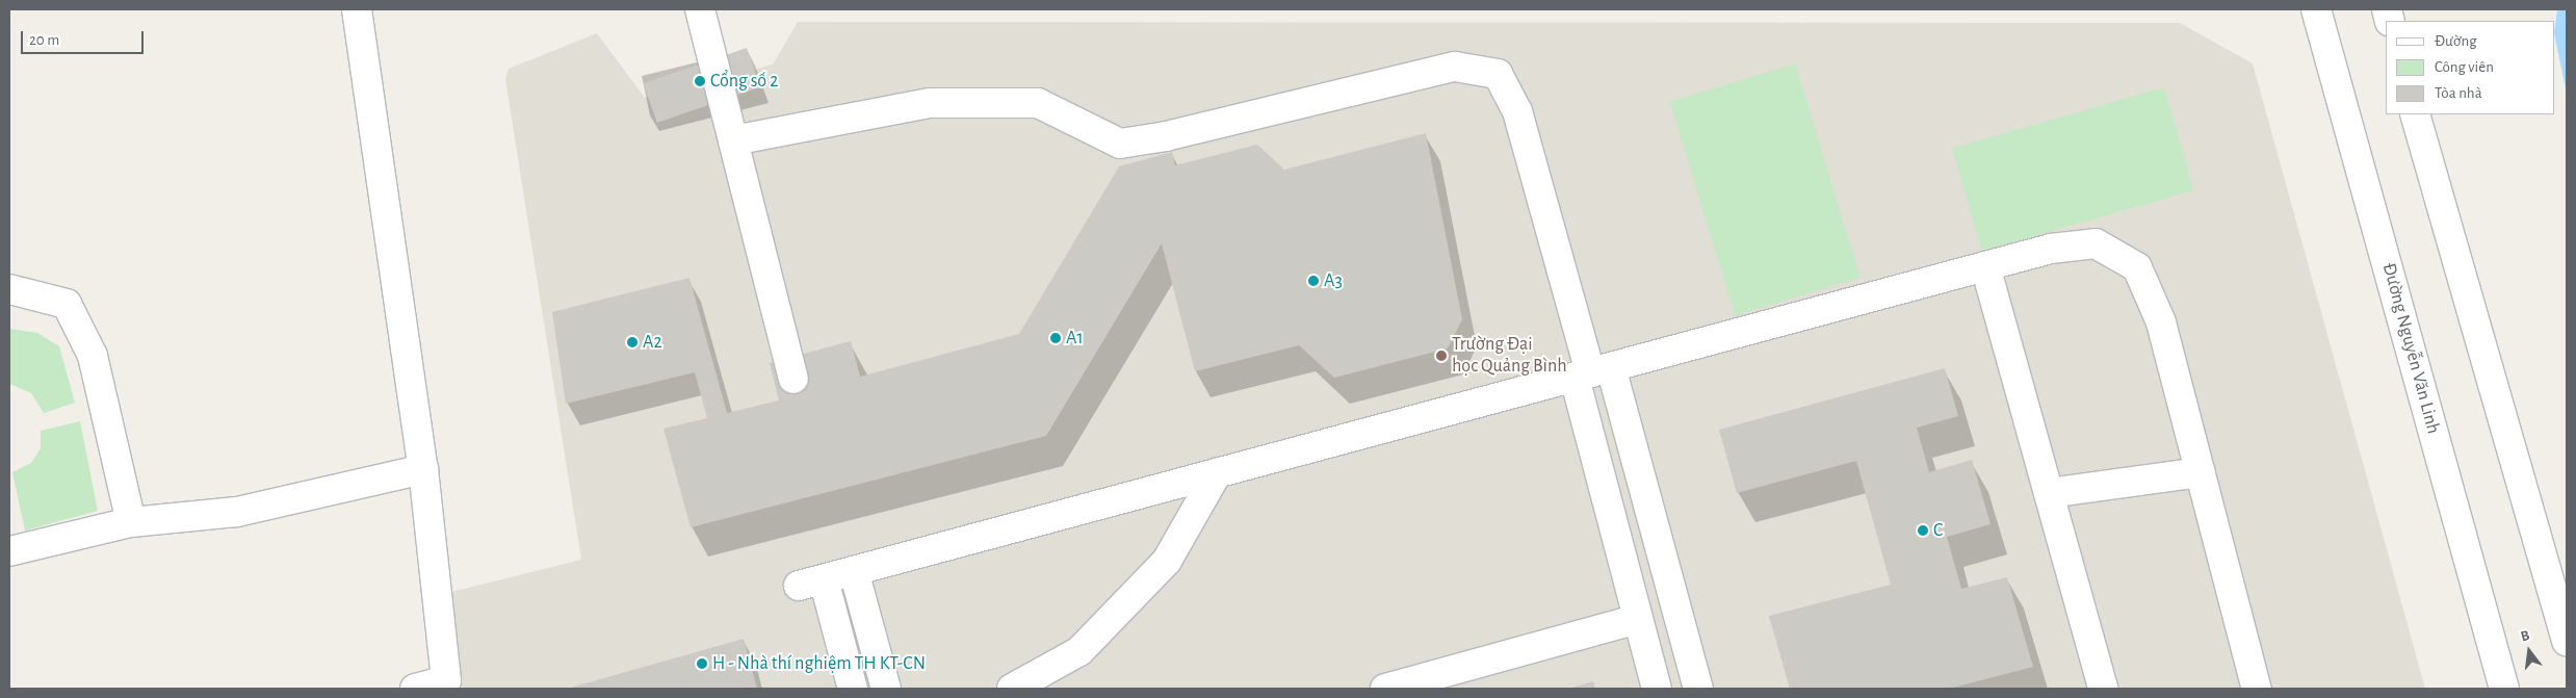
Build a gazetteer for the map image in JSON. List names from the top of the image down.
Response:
{
  "streets": {
    "street": ["Đường Nguyễn Văn Linh"]
  },
  "places": [
    "Cổng số 2",
    "A3",
    "A1",
    "A2",
    "Trường Đại học Quảng Bình",
    "C",
    "H - Nhà thí nghiệm TH KT-CN"
  ],
  "legend": ["Đường", "Công viên", "Tòa nhà"],
  "scale_bar": "20 m",
  "north": "top"
}
